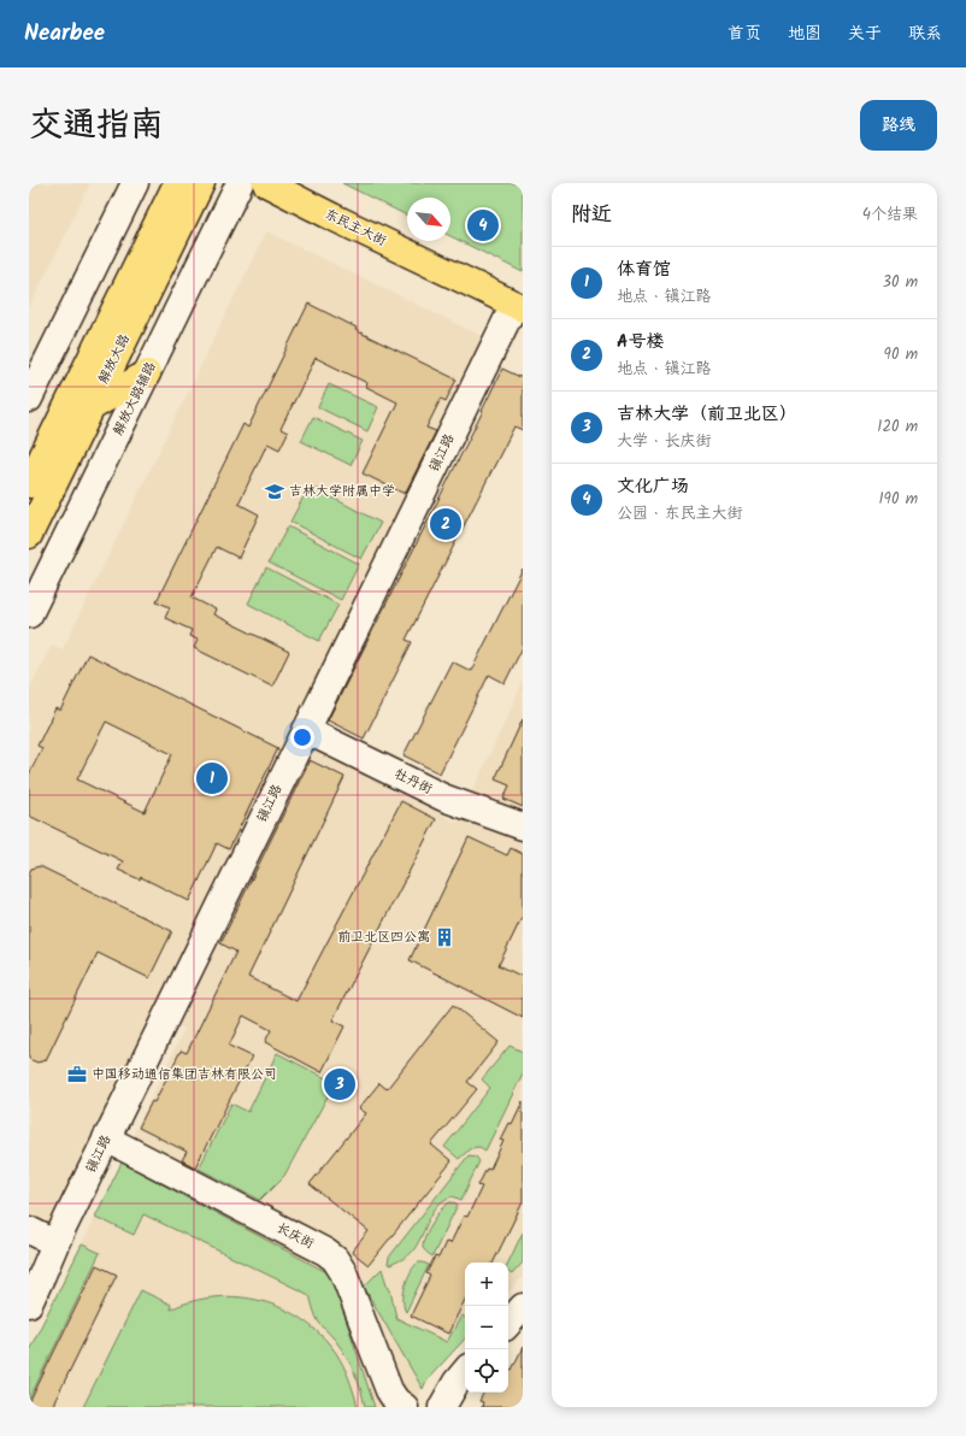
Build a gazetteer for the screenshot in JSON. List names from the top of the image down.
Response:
{
  "streets": {
    "main road": ["东民主大街", "解放大路"],
    "street": [
      "解放大路辅路",
      "镇江路",
      "牡丹街",
      "长庆街"
    ]
  },
  "crossings": [
    ["东民主大街", "镇江路"],
    ["镇江路", "牡丹街"],
    ["镇江路", "长庆街"]
  ],
  "places": {
    "school or university": ["吉林大学附属中学"],
    "building": ["前卫北区四公寓"],
    "office": ["中国移动通信集团吉林有限公司"]
  },
  "north": "bottom right",
  "page": {
    "header": "Nearbee",
    "nav": [
      "首页",
      "地图",
      "关于",
      "联系"
    ],
    "title": "交通指南",
    "buttons": "路线",
    "heading": ["附近", "4个结果"],
    "pins": [
      "4",
      "2",
      "1",
      "3"
    ],
    "list": [
      {
        "mark": "1",
        "name": "体育馆",
        "note": "地点 · 镇江路",
        "value": "30 m"
      },
      {
        "mark": "2",
        "name": "A号楼",
        "note": "地点 · 镇江路",
        "value": "90 m"
      },
      {
        "mark": "3",
        "name": "吉林大学（前卫北区）",
        "note": "大学 · 长庆街",
        "value": "120 m"
      },
      {
        "mark": "4",
        "name": "文化广场",
        "note": "公园 · 东民主大街",
        "value": "190 m"
      }
    ],
    "map_buttons": ["+", "−"]
  }
}
